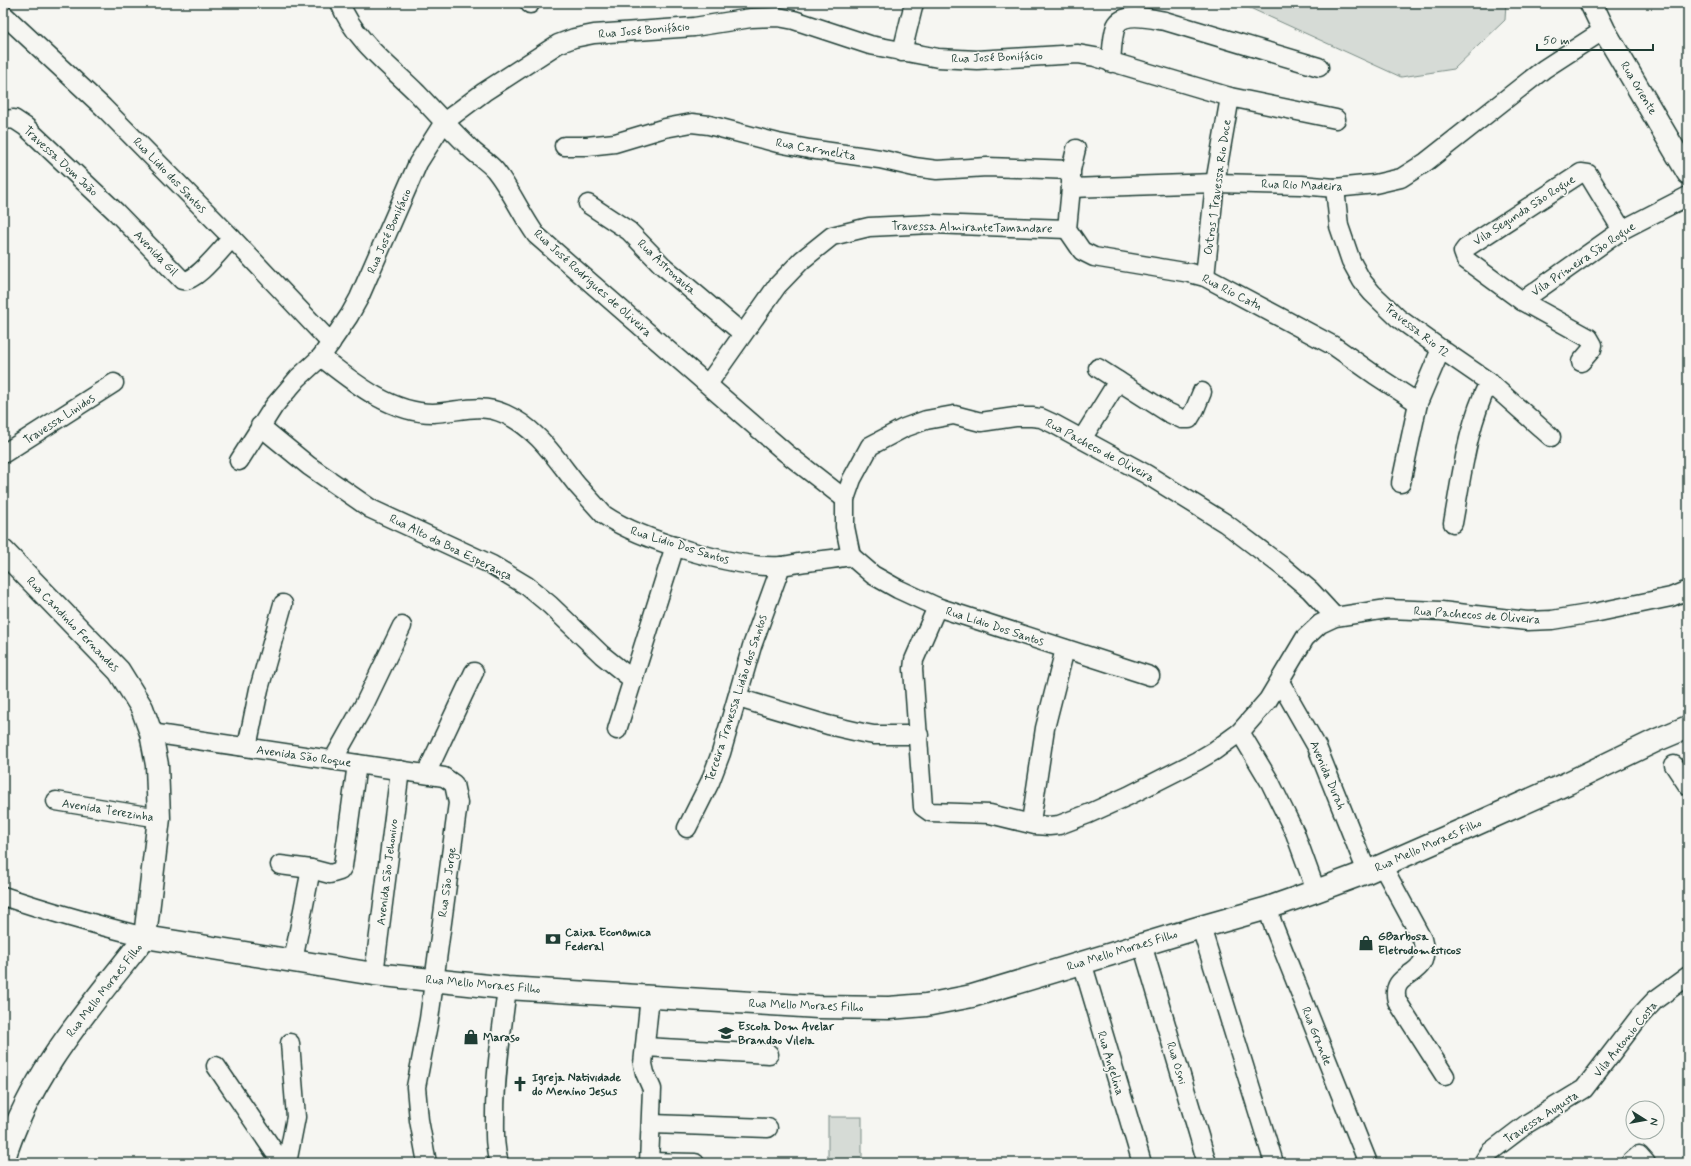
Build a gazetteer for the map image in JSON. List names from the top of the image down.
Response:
{
  "streets": {
    "main road": ["Rua Oriente", "Rua Candinho Fernandes", "Rua Mello Moraes Filho"],
    "street": [
      "Rua José Bonifácio",
      "Rua Carmelita",
      "Travessa Dom João",
      "Rua Lidio dos Santos",
      "Rua Rio Madeira",
      "Outros 1 Travessa Rio Doce",
      "Vila Segunda São Rogue",
      "Travessa AlmiranteTamandare",
      "Avenida Gil",
      "Vila Primeira São Rogue",
      "Rua Astronauta",
      "Rua José Rodrigues de Oliveira",
      "Rua Rio Catu",
      "Travessa Rio 12",
      "Travessa Linidos",
      "Rua Pacheco de Oliveira",
      "Rua Lidio Dos Santos",
      "Rua Alto da Boa Esperança",
      "Rua Pachecos de Oliveira",
      "Terceira Travessa Lidão dos Santos",
      "Avenida São Roque",
      "Avenida Durah",
      "Avenida Terezinha",
      "Avenida São Jehonivo",
      "Rua São Jorge",
      "Rua Grande",
      "Vila Antonio Costa",
      "Rua Angelina",
      "Rua Osni",
      "Travessa Augusta"
    ]
  },
  "crossings": [
    ["Rua José Bonifácio", "Rua Lidio dos Santos"],
    ["Rua José Bonifácio", "Outros 1 Travessa Rio Doce"],
    ["Rua José Bonifácio", "Rua José Rodrigues de Oliveira"],
    ["Rua José Bonifácio", "Rua Lidio Dos Santos"],
    ["Rua Oriente", "Rua Rio Madeira"],
    ["Travessa Dom João", "Avenida Gil"],
    ["Rua Lidio dos Santos", "Avenida Gil"],
    ["Rua Lidio dos Santos", "Rua Lidio Dos Santos"],
    ["Rua Rio Madeira", "Outros 1 Travessa Rio Doce"],
    ["Rua Rio Madeira", "Travessa Rio 12"],
    ["Outros 1 Travessa Rio Doce", "Rua Rio Catu"],
    ["Vila Segunda São Rogue", "Vila Primeira São Rogue"],
    ["Travessa AlmiranteTamandare", "Rua Astronauta"],
    ["Travessa AlmiranteTamandare", "Rua José Rodrigues de Oliveira"],
    ["Travessa AlmiranteTamandare", "Rua Rio Catu"],
    ["Rua José Rodrigues de Oliveira", "Rua Pacheco de Oliveira"],
    ["Rua Pacheco de Oliveira", "Rua Lidio Dos Santos"],
    ["Rua Pacheco de Oliveira", "Rua Pachecos de Oliveira"],
    ["Rua Lidio Dos Santos", "Terceira Travessa Lidão dos Santos"],
    ["Rua Pachecos de Oliveira", "Avenida Durah"],
    ["Rua Candinho Fernandes", "Avenida São Roque"],
    ["Rua Candinho Fernandes", "Avenida Terezinha"],
    ["Rua Candinho Fernandes", "Rua Mello Moraes Filho"],
    ["Avenida São Roque", "Avenida São Jehonivo"],
    ["Avenida São Roque", "Rua São Jorge"],
    ["Avenida Durah", "Rua Mello Moraes Filho"],
    ["Rua Mello Moraes Filho", "Avenida São Jehonivo"],
    ["Rua Mello Moraes Filho", "Rua São Jorge"],
    ["Rua Mello Moraes Filho", "Rua Grande"],
    ["Rua Mello Moraes Filho", "Rua Angelina"],
    ["Rua Mello Moraes Filho", "Rua Osni"],
    ["Vila Antonio Costa", "Travessa Augusta"]
  ],
  "places": {
    "bank": ["Caixa Econômica Federal"],
    "shop": ["GBarbosa Eletrodomésticos", "Maraso"],
    "school or university": ["Escola Dom Avelar Brandao Vilela"],
    "church": ["Igreja Natividade do Menino Jesus"]
  },
  "scale_bar": "50 m",
  "north": "right"
}
